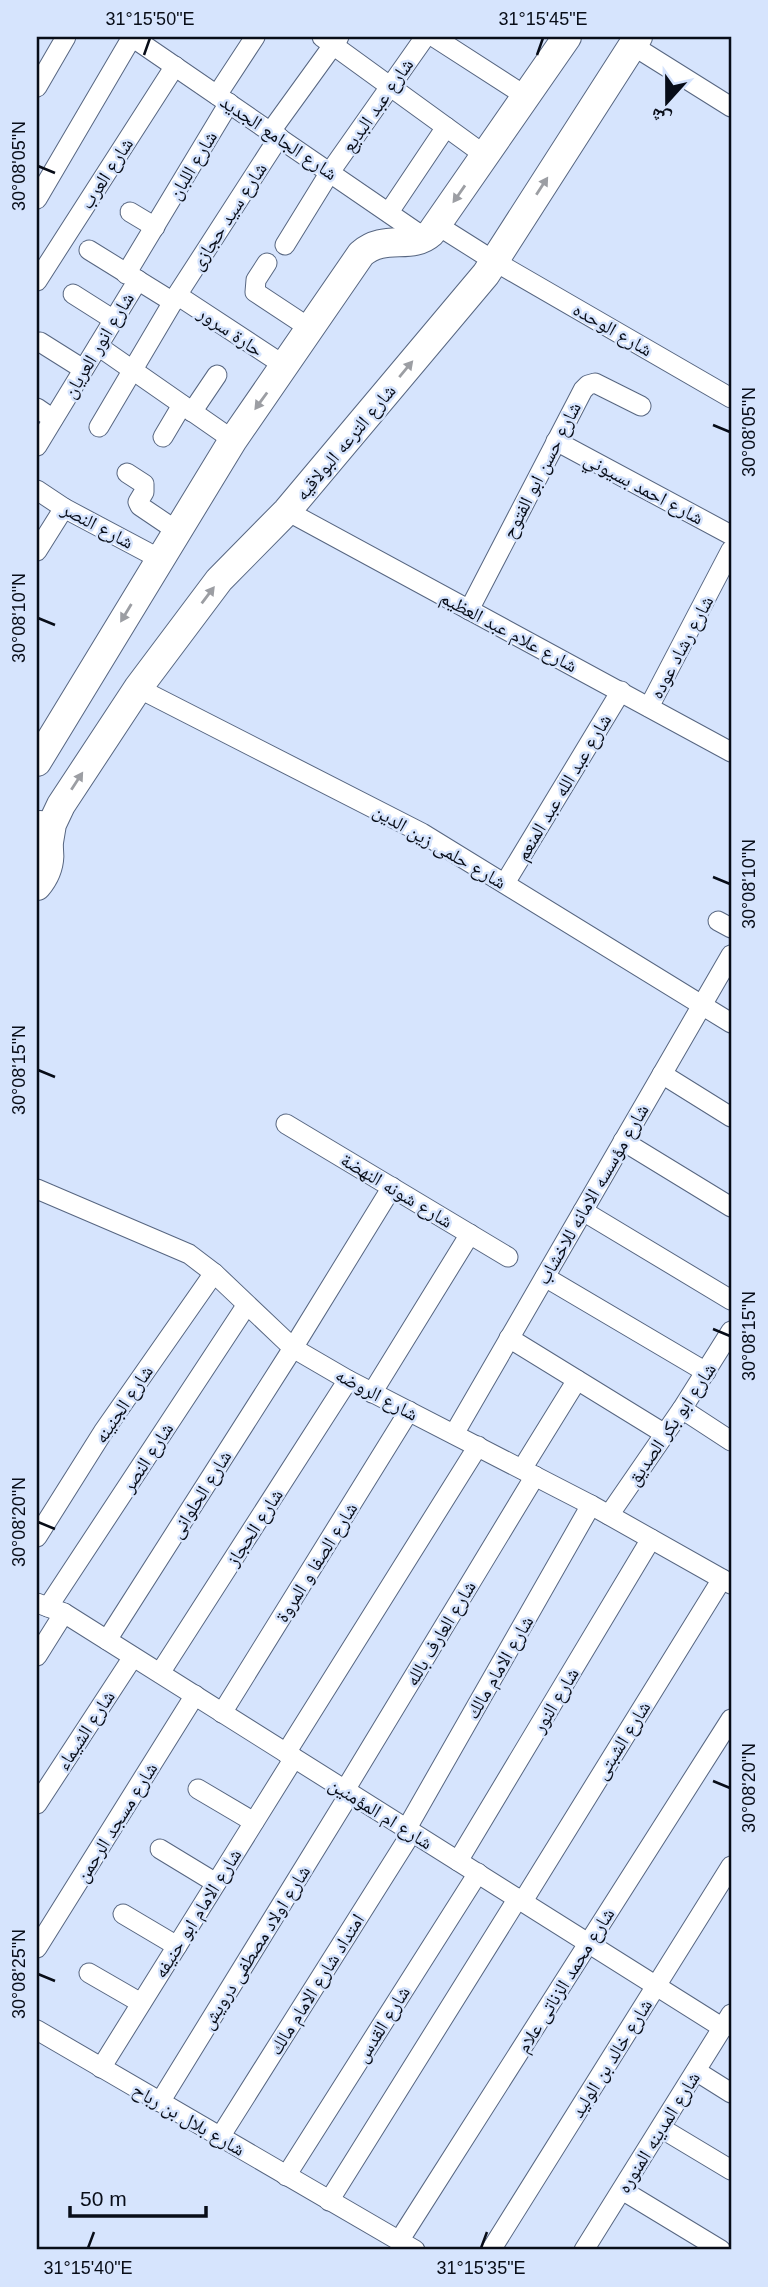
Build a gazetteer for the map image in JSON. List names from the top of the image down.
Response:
{
  "streets": {
    "street": [
      "شارع عبد البديع",
      "شارع الجامع الجديد",
      "شارع اللبان",
      "شارع العرب",
      "شارع سيد حجازى",
      "شارع الوحده",
      "حارة سرور",
      "شارع انور العريان",
      "شارع الترعه البولاقيه",
      "شارع حسن ابو الفتوح",
      "شارع احمد بسيوني",
      "شارع النصر",
      "شارع علام عبد العظيم",
      "شارع رشاد عوده",
      "شارع عبد الله عبد المنعم",
      "شارع حلمى زين الدين",
      "شارع شونه النهضة",
      "شارع مؤسسه الامانه للاخشاب",
      "شارع الروضه",
      "شارع الجنينه",
      "شارع ابو بكر الصديق",
      "شارع الحلوانى",
      "شارع الحجاز",
      "شارع الصفا و المروة",
      "شارع العارف بالله",
      "شارع الامام مالك",
      "شارع النور",
      "شارع الشيماء",
      "شارع الشبتى",
      "شارع ام المؤمنين",
      "شارع مسجد الرحمن",
      "شارع الامام ابو حنيفه",
      "شارع اولاد مصطفى درويش",
      "شارع محمد الزناتى علام",
      "امتداد شارع الامام مالك",
      "شارع القدس",
      "شارع خالد بن الوليد",
      "شارع بلال بن رباح",
      "شارع المدينه المنوره"
    ]
  },
  "crossings": [
    ["شارع عبد البديع", "شارع الجامع الجديد"],
    ["شارع الجامع الجديد", "شارع اللبان"],
    ["شارع الجامع الجديد", "شارع العرب"],
    ["شارع الجامع الجديد", "شارع سيد حجازى"],
    ["شارع الجامع الجديد", "شارع الوحده"],
    ["شارع اللبان", "حارة سرور"],
    ["شارع اللبان", "شارع انور العريان"],
    ["شارع سيد حجازى", "حارة سرور"],
    ["شارع الوحده", "شارع الترعه البولاقيه"],
    ["حارة سرور", "شارع انور العريان"],
    ["شارع الترعه البولاقيه", "شارع علام عبد العظيم"],
    ["شارع الترعه البولاقيه", "شارع حلمى زين الدين"],
    ["شارع حسن ابو الفتوح", "شارع احمد بسيوني"],
    ["شارع حسن ابو الفتوح", "شارع علام عبد العظيم"],
    ["شارع النصر", "شارع الروضه"],
    ["شارع النصر", "شارع ام المؤمنين"],
    ["شارع علام عبد العظيم", "شارع رشاد عوده"],
    ["شارع علام عبد العظيم", "شارع عبد الله عبد المنعم"],
    ["شارع عبد الله عبد المنعم", "شارع حلمى زين الدين"],
    ["شارع حلمى زين الدين", "شارع مؤسسه الامانه للاخشاب"],
    ["شارع شونه النهضة", "شارع الحلوانى"],
    ["شارع مؤسسه الامانه للاخشاب", "شارع الروضه"],
    ["شارع الروضه", "شارع الجنينه"],
    ["شارع الروضه", "شارع ابو بكر الصديق"],
    ["شارع الروضه", "شارع الحلوانى"],
    ["شارع الروضه", "شارع الحجاز"],
    ["شارع الروضه", "شارع الصفا و المروة"],
    ["شارع الروضه", "شارع العارف بالله"],
    ["شارع الروضه", "شارع الامام مالك"],
    ["شارع الروضه", "شارع النور"],
    ["شارع الروضه", "شارع الشبتى"],
    ["شارع الروضه", "شارع الامام ابو حنيفه"],
    ["شارع الحلوانى", "شارع ام المؤمنين"],
    ["شارع الحجاز", "شارع ام المؤمنين"],
    ["شارع الصفا و المروة", "شارع ام المؤمنين"],
    ["شارع العارف بالله", "شارع ام المؤمنين"],
    ["شارع العارف بالله", "شارع اولاد مصطفى درويش"],
    ["شارع الامام مالك", "شارع ام المؤمنين"],
    ["شارع الامام مالك", "امتداد شارع الامام مالك"],
    ["شارع النور", "شارع ام المؤمنين"],
    ["شارع الشيماء", "شارع ام المؤمنين"],
    ["شارع الشبتى", "شارع ام المؤمنين"],
    ["شارع الشبتى", "شارع بلال بن رباح"],
    ["شارع ام المؤمنين", "شارع مسجد الرحمن"],
    ["شارع ام المؤمنين", "شارع الامام ابو حنيفه"],
    ["شارع ام المؤمنين", "شارع اولاد مصطفى درويش"],
    ["شارع ام المؤمنين", "شارع محمد الزناتى علام"],
    ["شارع ام المؤمنين", "امتداد شارع الامام مالك"],
    ["شارع ام المؤمنين", "شارع القدس"],
    ["شارع ام المؤمنين", "شارع خالد بن الوليد"],
    ["شارع ام المؤمنين", "شارع المدينه المنوره"],
    ["شارع الامام ابو حنيفه", "شارع بلال بن رباح"],
    ["شارع اولاد مصطفى درويش", "شارع بلال بن رباح"],
    ["شارع محمد الزناتى علام", "شارع بلال بن رباح"],
    ["امتداد شارع الامام مالك", "شارع بلال بن رباح"],
    ["شارع القدس", "شارع بلال بن رباح"]
  ],
  "scale_bar": "50 m",
  "north": "bottom",
  "coordinates": [
    "31°15'50\"E",
    "31°15'45\"E",
    "30°08'05\"N",
    "30°08'10\"N",
    "30°08'15\"N",
    "30°08'20\"N",
    "30°08'25\"N",
    "31°15'40\"E",
    "31°15'35\"E"
  ]
}
